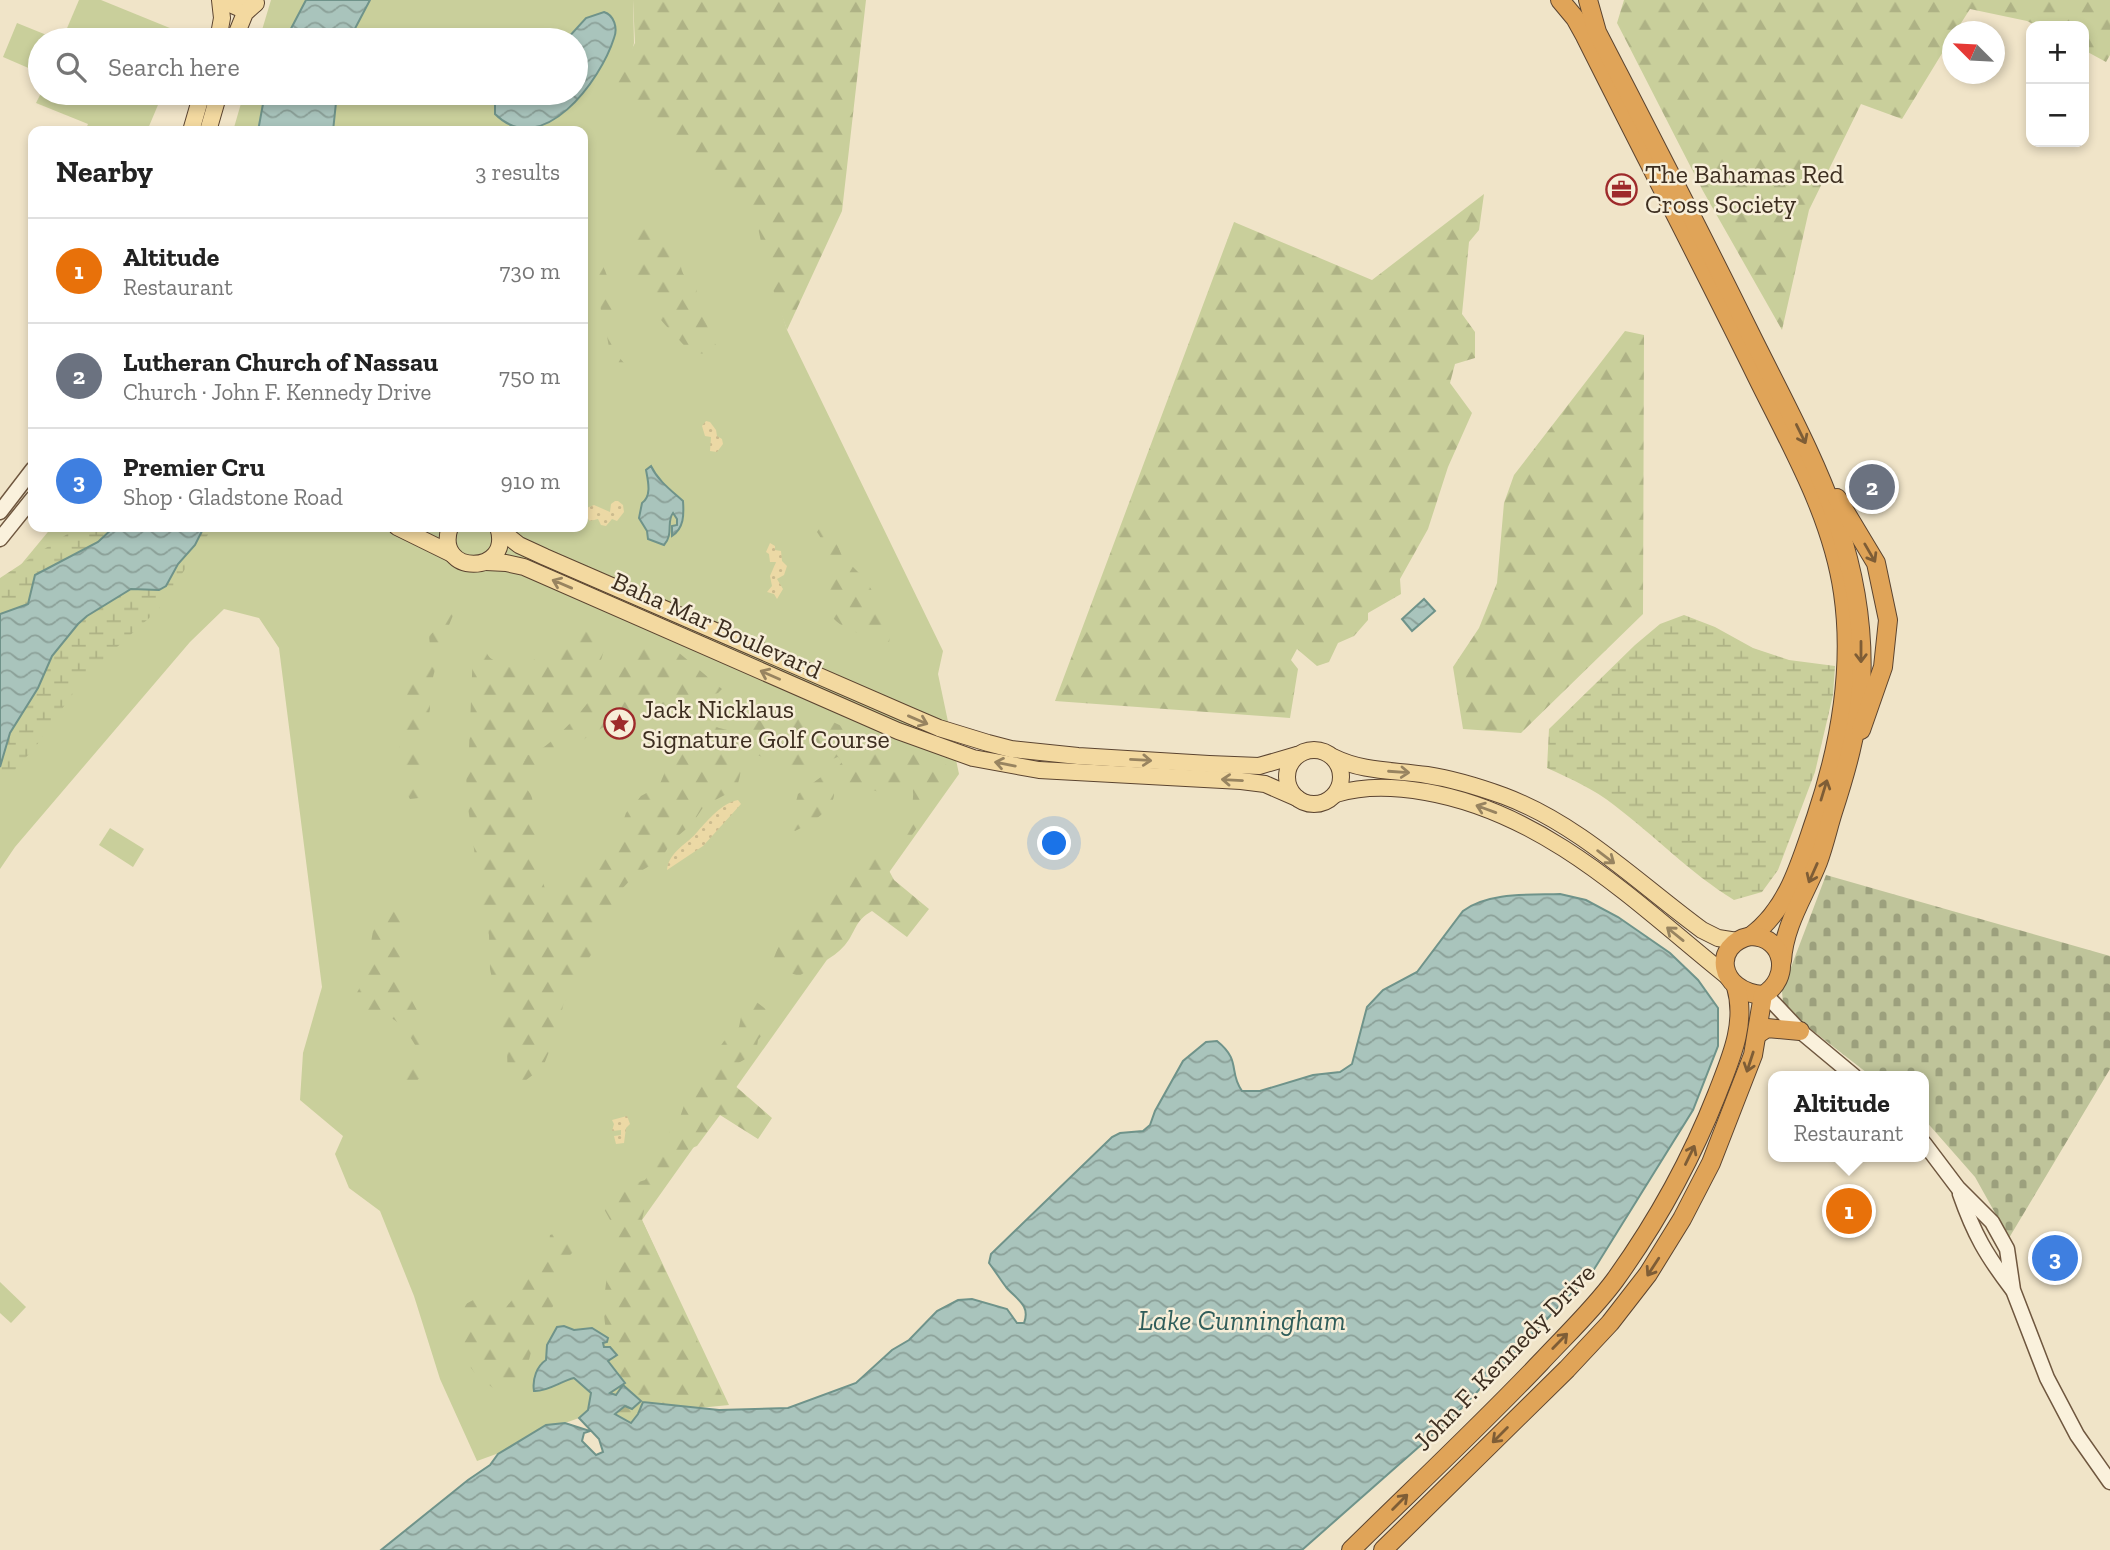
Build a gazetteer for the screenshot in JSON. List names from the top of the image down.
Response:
{
  "streets": {
    "highway": ["John F. Kennedy Drive"],
    "main road": ["Baha Mar Boulevard"]
  },
  "water": ["Lake Cunningham"],
  "places": {
    "office": ["The Bahamas Red Cross Society"],
    "place": ["Jack Nicklaus Signature Golf Course"]
  },
  "north": "top left",
  "page": {
    "map_buttons": ["+", "−"],
    "search": "Search here",
    "heading": ["Nearby", "3 results"],
    "list": [
      {
        "mark": "1",
        "name": "Altitude",
        "note": "Restaurant",
        "value": "730 m"
      },
      {
        "mark": "2",
        "name": "Lutheran Church of Nassau",
        "note": "Church · John F. Kennedy Drive",
        "value": "750 m"
      },
      {
        "mark": "3",
        "name": "Premier Cru",
        "note": "Shop · Gladstone Road",
        "value": "910 m"
      }
    ],
    "pins": ["2", "1", "3"],
    "popup": ["Altitude", "Restaurant"]
  }
}
